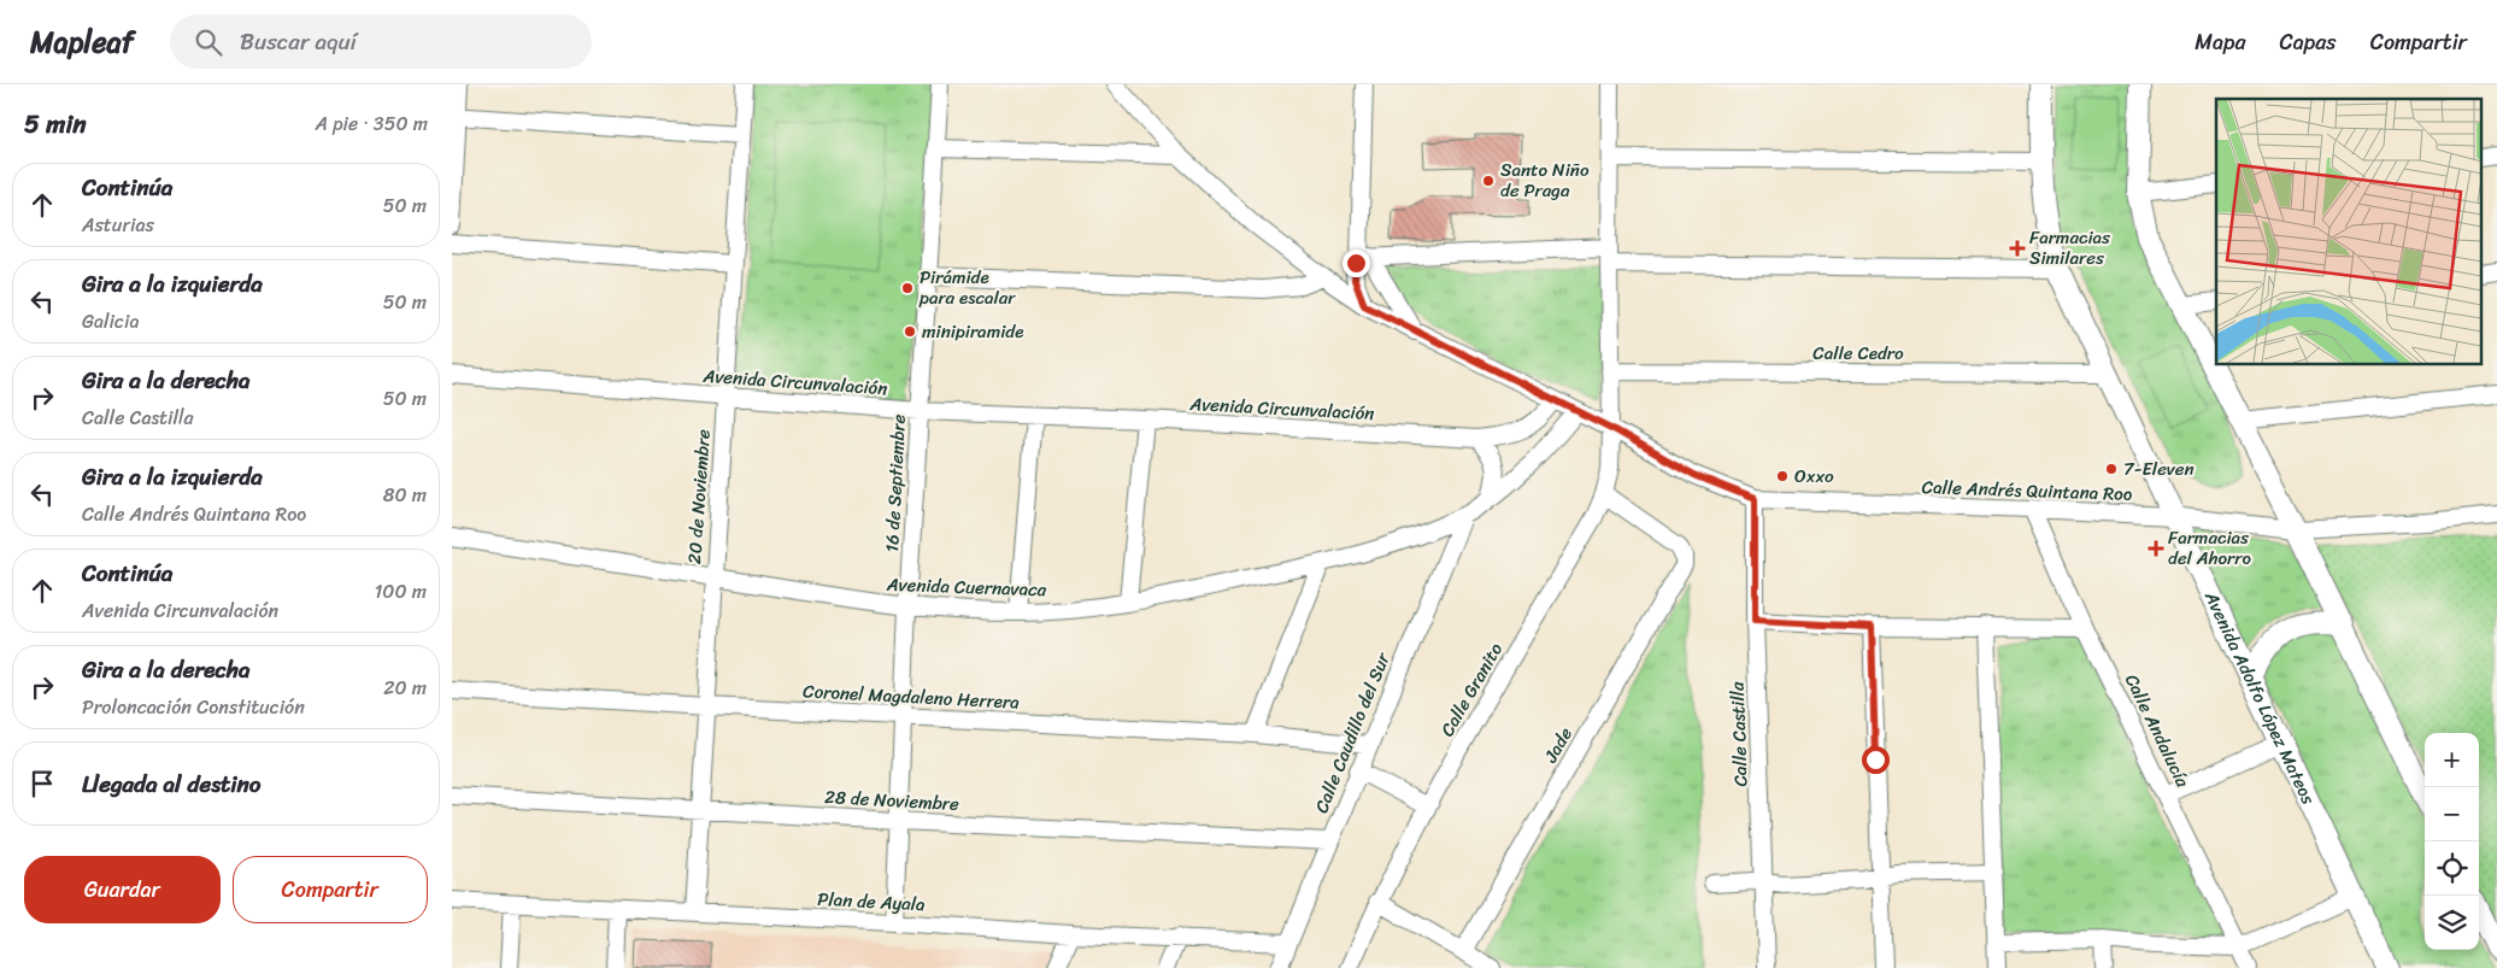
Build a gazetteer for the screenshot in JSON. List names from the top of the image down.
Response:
{
  "streets": {
    "main road": ["Avenida Adolfo López Mateos"],
    "street": [
      "Calle Cedro",
      "Avenida Circunvalación",
      "16 de Septiembre",
      "Calle Andrés Quintana Roo",
      "20 de Noviembre",
      "Avenida Cuernavaca",
      "Calle Granito",
      "Coronel Magdaleno Herrera",
      "Calle Andalucía",
      "Calle Caudillo del Sur",
      "Calle Castilla",
      "Jade",
      "28 de Noviembre",
      "Plan de Ayala"
    ]
  },
  "crossings": [
    ["Calle Cedro", "Calle Granito"],
    ["Calle Cedro", "Avenida Adolfo López Mateos"],
    ["Avenida Circunvalación", "16 de Septiembre"],
    ["Avenida Circunvalación", "Calle Andrés Quintana Roo"],
    ["Avenida Circunvalación", "20 de Noviembre"],
    ["16 de Septiembre", "Avenida Cuernavaca"],
    ["16 de Septiembre", "Coronel Magdaleno Herrera"],
    ["16 de Septiembre", "28 de Noviembre"],
    ["16 de Septiembre", "Plan de Ayala"],
    ["Calle Andrés Quintana Roo", "Avenida Cuernavaca"],
    ["Calle Andrés Quintana Roo", "Calle Granito"],
    ["Calle Andrés Quintana Roo", "Avenida Adolfo López Mateos"],
    ["Calle Andrés Quintana Roo", "Calle Andalucía"],
    ["Calle Andrés Quintana Roo", "Calle Castilla"],
    ["20 de Noviembre", "Avenida Cuernavaca"],
    ["20 de Noviembre", "Coronel Magdaleno Herrera"],
    ["20 de Noviembre", "28 de Noviembre"],
    ["20 de Noviembre", "Plan de Ayala"],
    ["Avenida Cuernavaca", "Calle Caudillo del Sur"],
    ["Calle Granito", "Jade"],
    ["Coronel Magdaleno Herrera", "Calle Caudillo del Sur"],
    ["Calle Caudillo del Sur", "28 de Noviembre"],
    ["Calle Caudillo del Sur", "Plan de Ayala"]
  ],
  "places": {
    "other": [
      "Santo Niño de Praga",
      "Pirámide para escalar",
      "minipiramide",
      "7-Eleven",
      "Oxxo"
    ],
    "health": ["Farmacias Similares", "Farmacias del Ahorro"]
  },
  "page": {
    "header": "Mapleaf",
    "search": "Buscar aquí",
    "nav": ["Mapa", "Capas", "Compartir"],
    "heading": ["5 min", "A pie · 350 m"],
    "list": [
      ["Continúa", "Asturias", "50 m"],
      ["Gira a la izquierda", "Galicia", "50 m"],
      ["Gira a la derecha", "Calle Castilla", "50 m"],
      ["Gira a la izquierda", "Calle Andrés Quintana Roo", "80 m"],
      ["Continúa", "Avenida Circunvalación", "100 m"],
      ["Gira a la derecha", "Proloncación Constitución", "20 m"],
      "Llegada al destino"
    ],
    "map_buttons": ["+", "−"],
    "buttons": ["Guardar", "Compartir"]
  }
}
